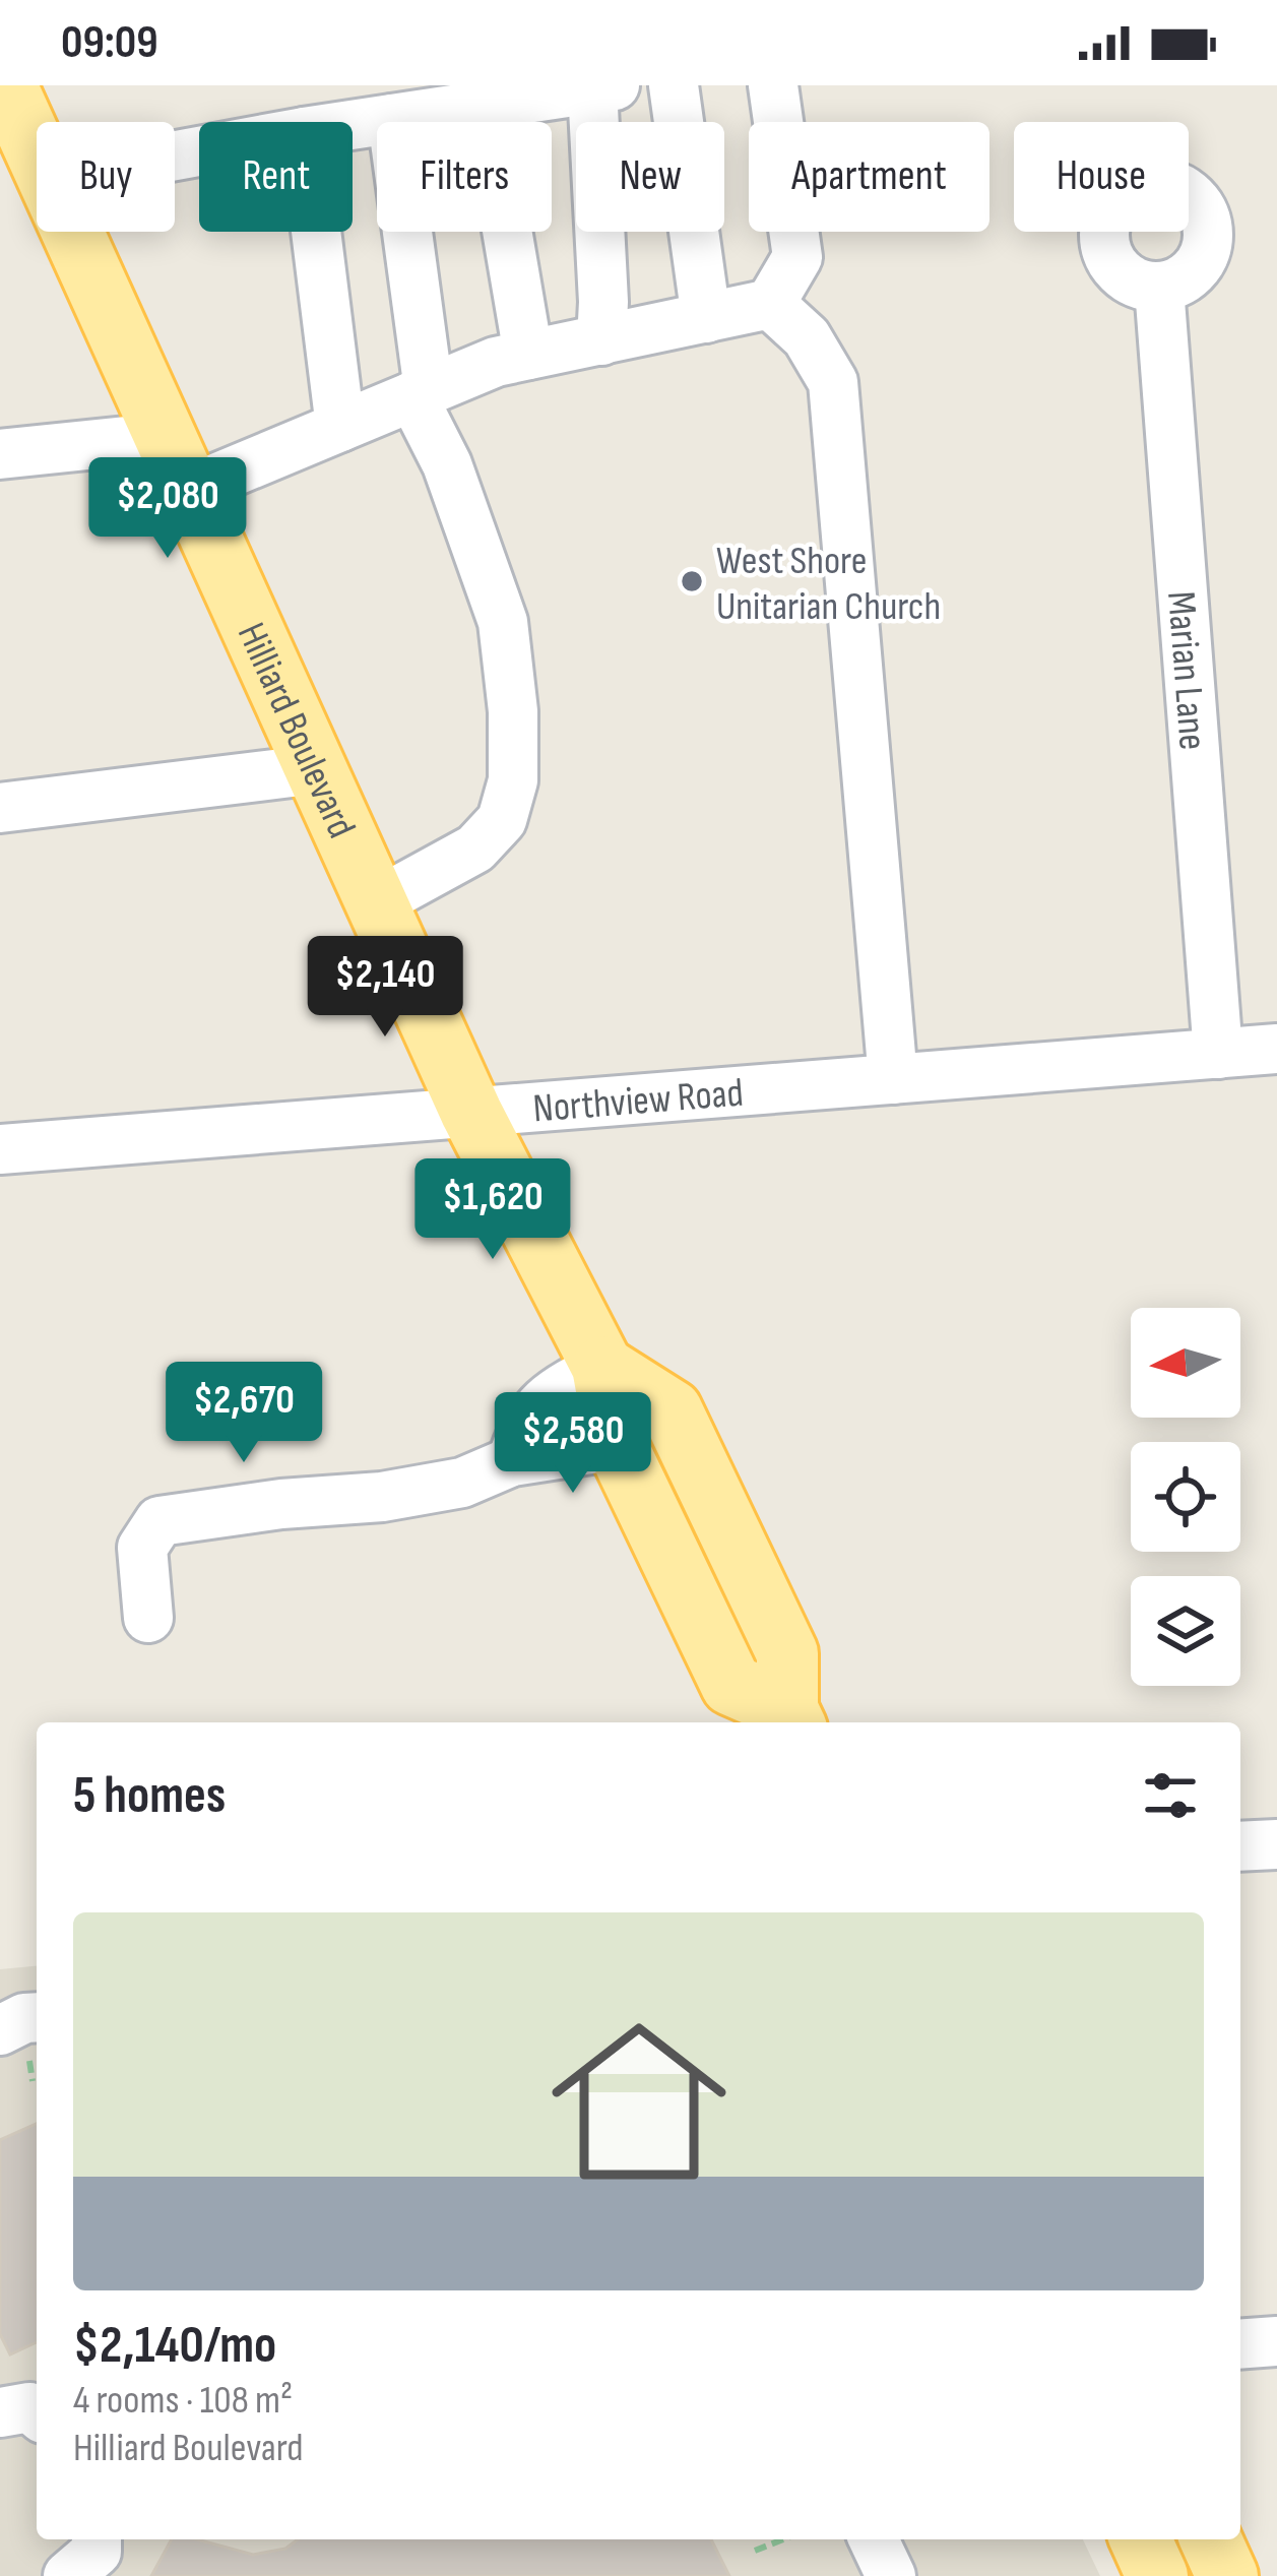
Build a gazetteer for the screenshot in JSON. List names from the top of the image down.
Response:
{
  "streets": {
    "main road": ["Hilliard Boulevard"],
    "street": ["Marian Lane", "Northview Road"]
  },
  "crossings": [
    ["Marian Lane", "Northview Road"],
    ["Hilliard Boulevard", "Northview Road"]
  ],
  "places": ["West Shore Unitarian Church"],
  "north": "left",
  "page": {
    "status": "09:09",
    "chip": [
      "Buy",
      "Rent",
      "Filters",
      "New",
      "Apartment",
      "House"
    ],
    "price": [
      "$2,080",
      "$2,140",
      "$1,620",
      "$2,670",
      "$2,580"
    ],
    "heading": "5 homes",
    "list": [
      {
        "name": "$2,140/mo",
        "note": "4 rooms · 108 m² · Hilliard Boulevard"
      }
    ]
  }
}
